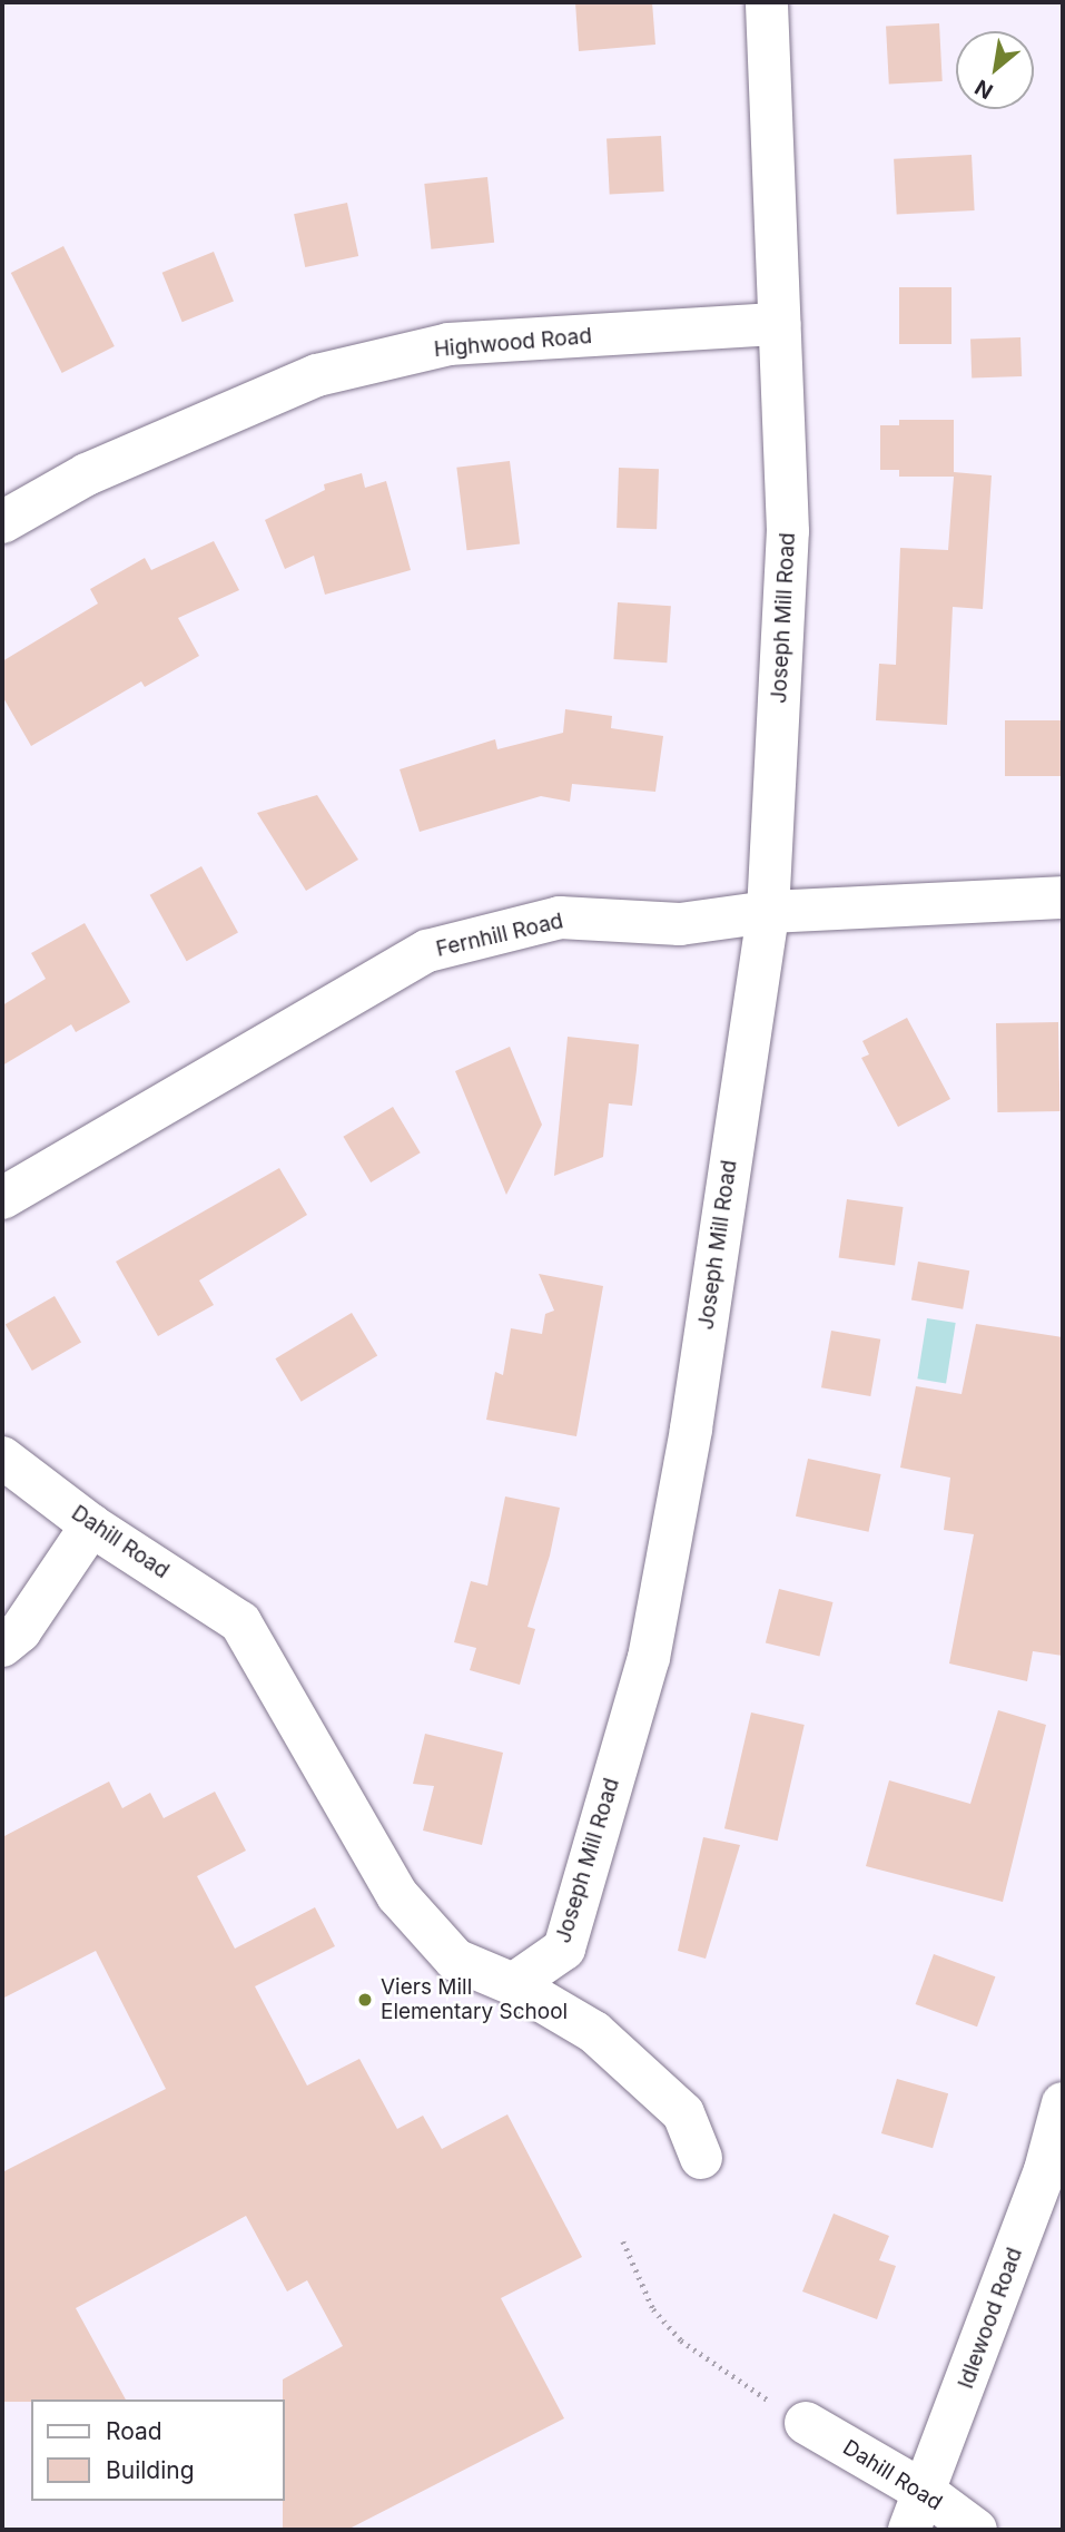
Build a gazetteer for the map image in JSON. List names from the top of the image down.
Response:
{
  "streets": {
    "street": [
      "Highwood Road",
      "Joseph Mill Road",
      "Fernhill Road",
      "Dahill Road",
      "Idlewood Road"
    ]
  },
  "crossings": [
    ["Highwood Road", "Joseph Mill Road"],
    ["Joseph Mill Road", "Fernhill Road"],
    ["Joseph Mill Road", "Dahill Road"],
    ["Dahill Road", "Idlewood Road"]
  ],
  "places": ["Viers Mill Elementary School"],
  "legend": ["Road", "Building"],
  "north": "bottom left"
}
